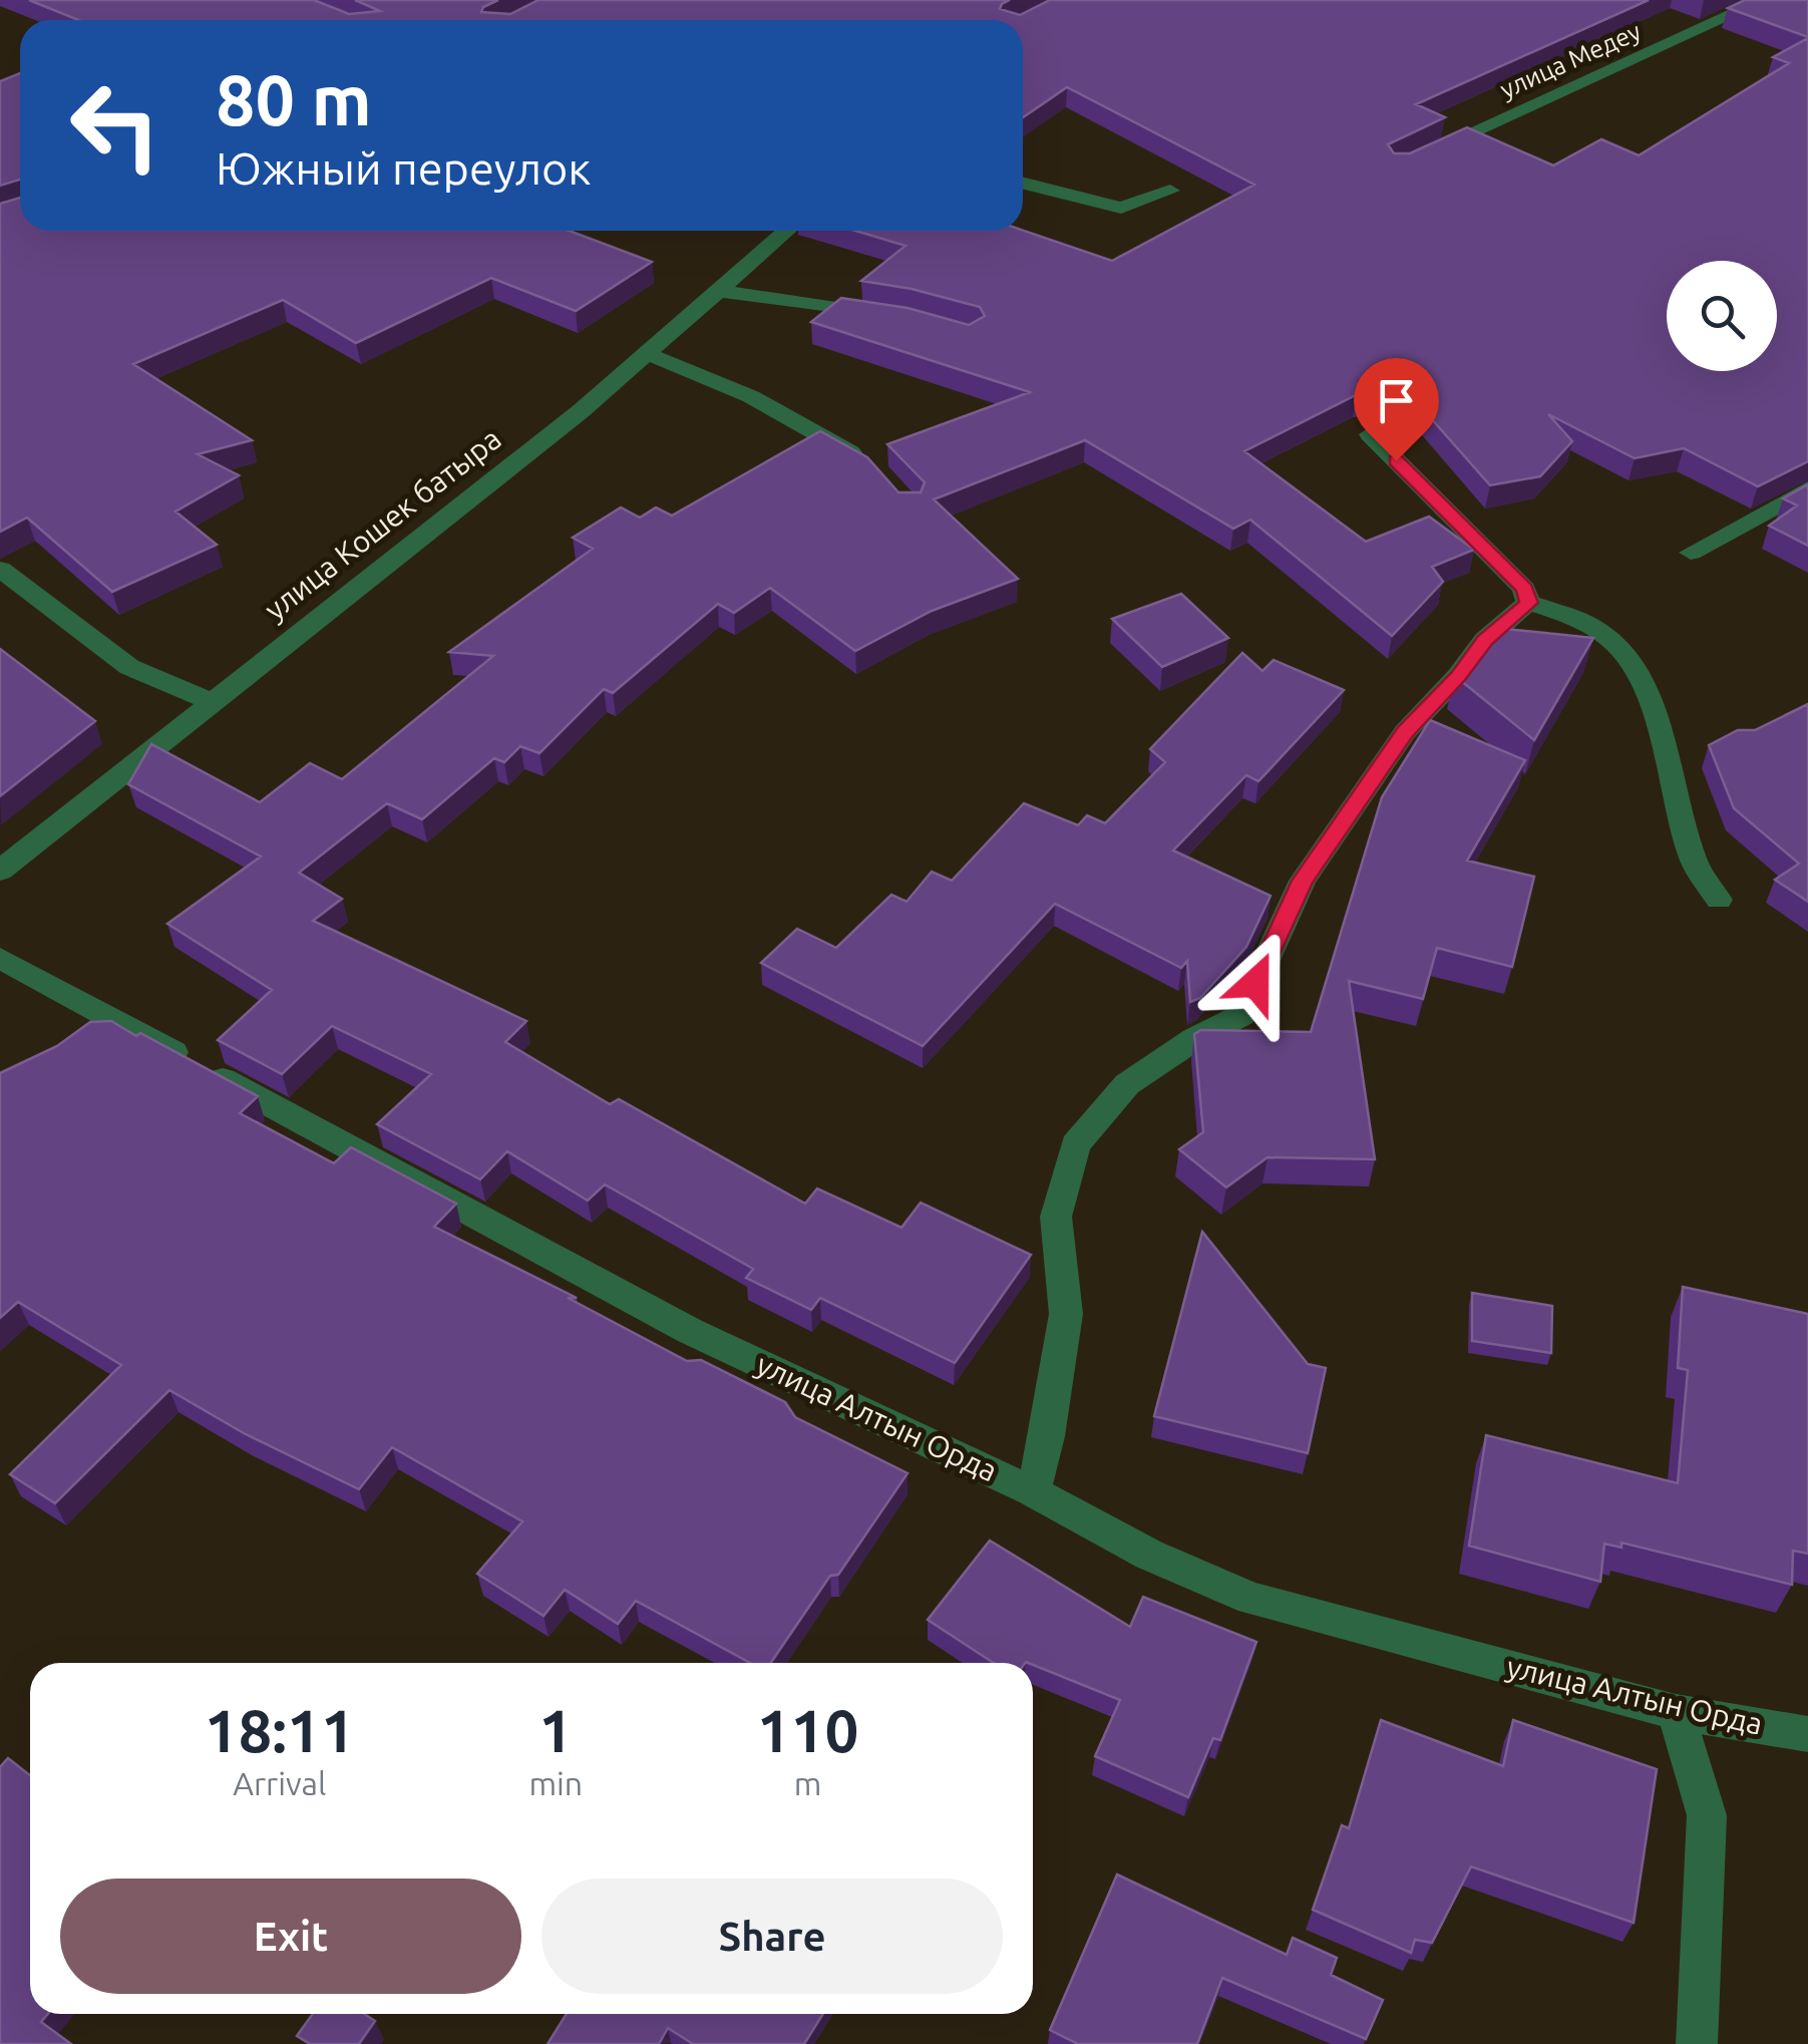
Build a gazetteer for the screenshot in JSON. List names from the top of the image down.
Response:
{
  "streets": {
    "street": ["улица Медеу", "улица Кошек батыра", "улица Алтын Орда"]
  },
  "page": {
    "turn": ["80 m", "Южный переулок"],
    "eta": [
      "18:11",
      "Arrival",
      "1",
      "min",
      "110",
      "m"
    ],
    "buttons": ["Exit", "Share"]
  }
}
